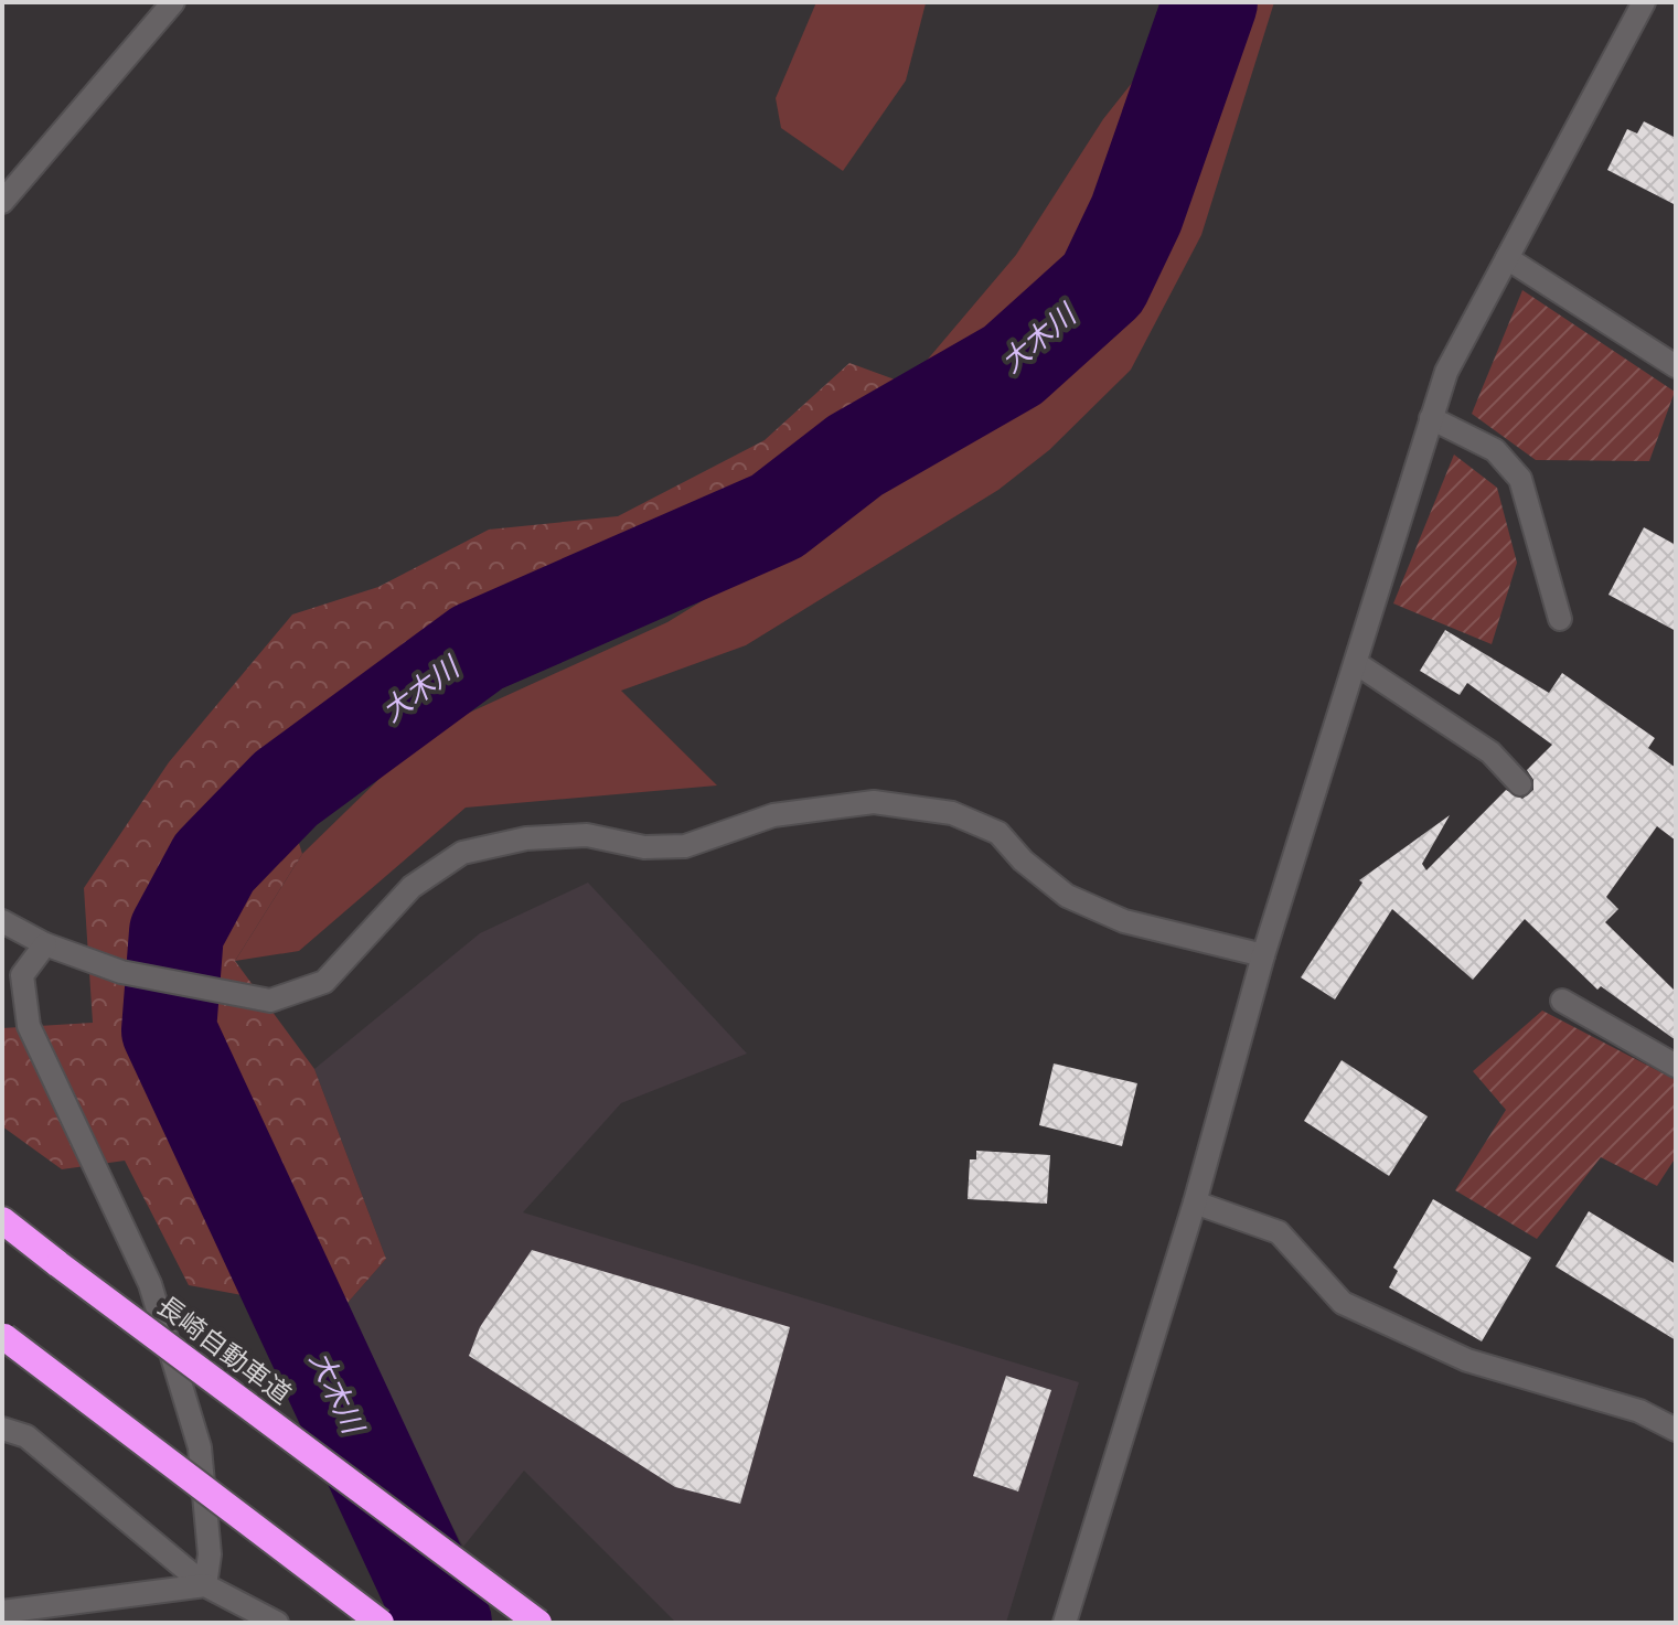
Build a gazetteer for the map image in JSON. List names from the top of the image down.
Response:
{
  "streets": {
    "highway": ["長崎自動車道"]
  },
  "water": ["大木川"]
}
